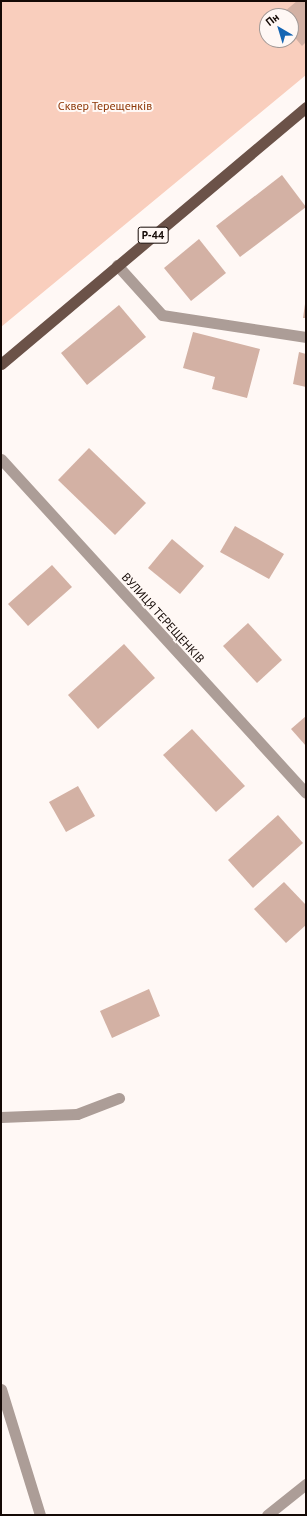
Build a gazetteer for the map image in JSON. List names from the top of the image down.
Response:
{
  "streets": {
    "main road": ["Р-44"],
    "street": ["ВУЛИЦЯ ТЕРЕЩЕНКІВ"]
  },
  "parks": ["Сквер Терещенків"],
  "north": "top left"
}
